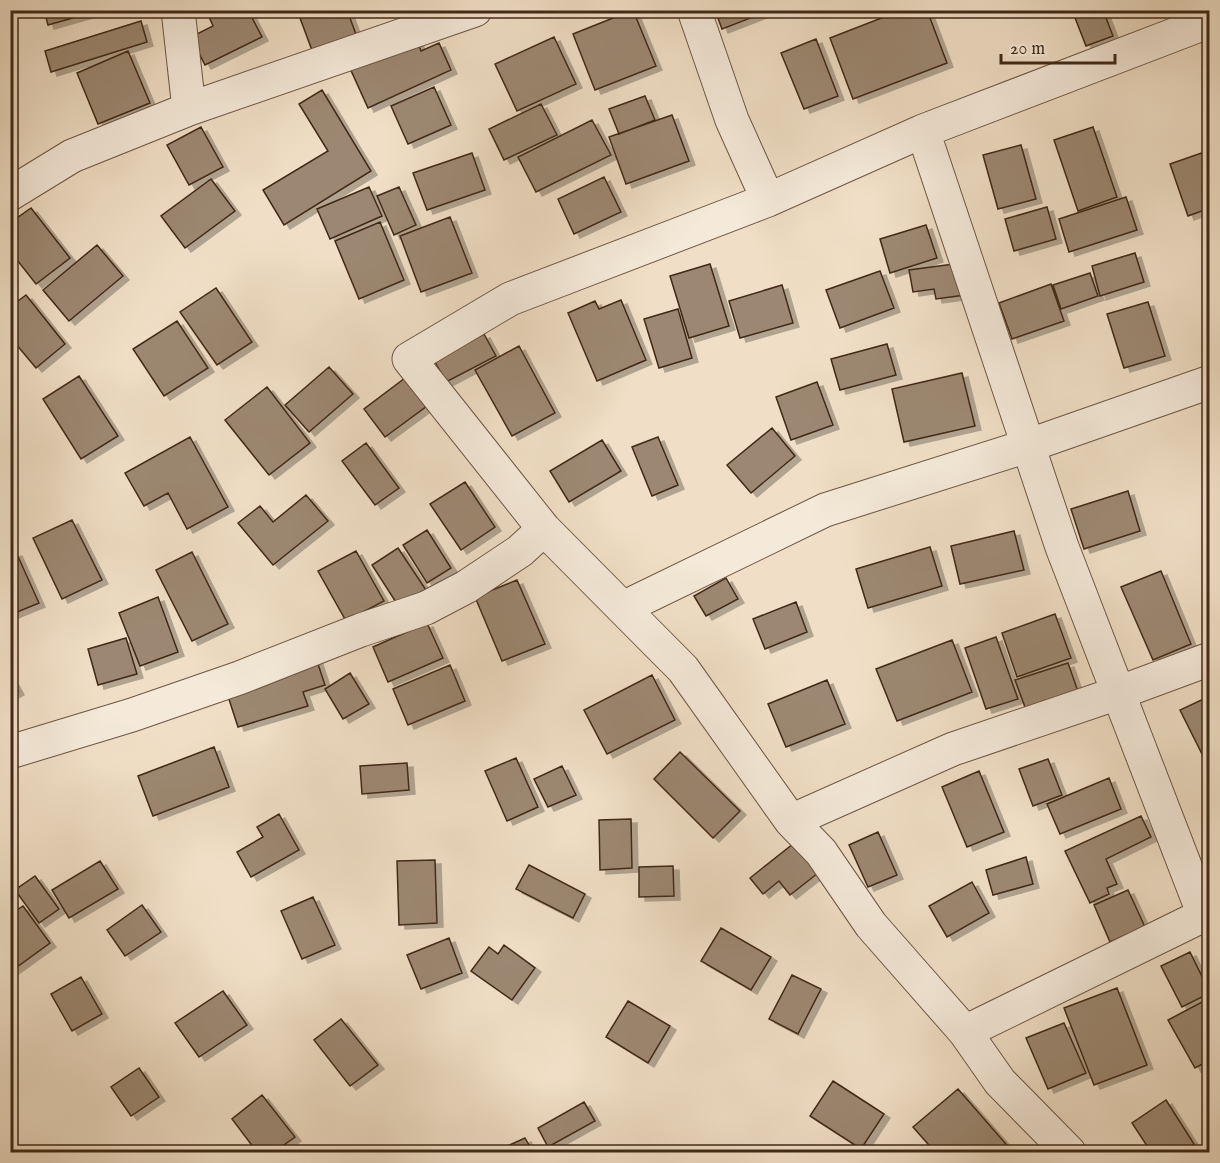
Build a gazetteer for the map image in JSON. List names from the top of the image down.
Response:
{
  "scale_bar": "20 m"
}
